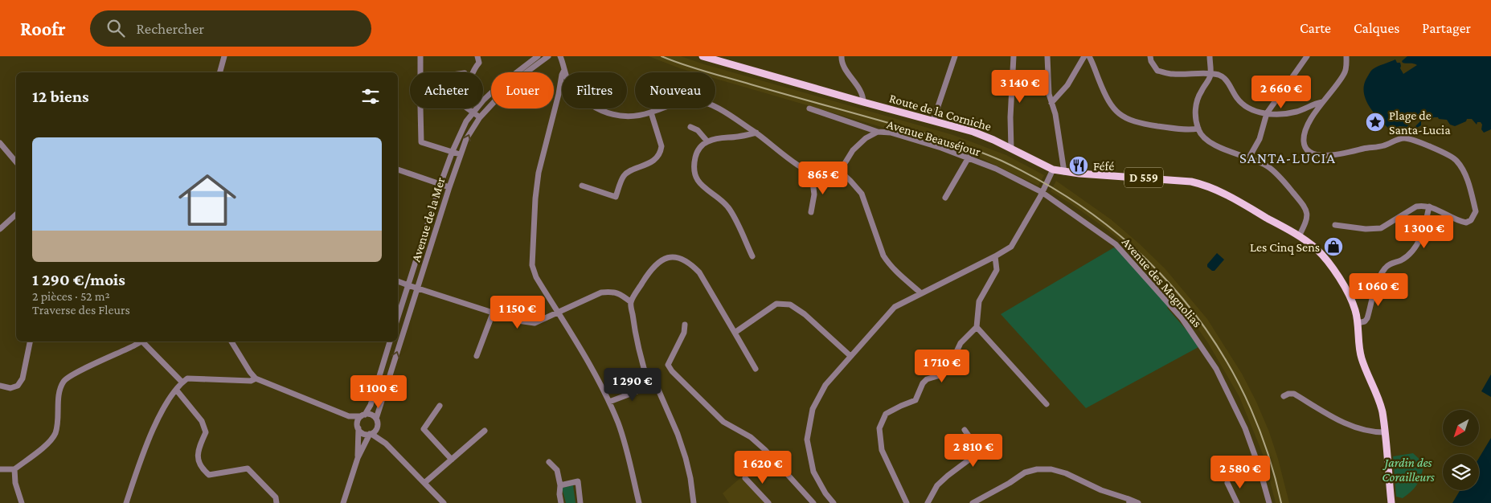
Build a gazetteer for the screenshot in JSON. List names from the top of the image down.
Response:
{
  "streets": {
    "main road": ["Route de la Corniche", "D 559"],
    "street": ["Avenue Beauséjour", "Avenue de la Mer", "Avenue des Magnolias"]
  },
  "crossings": [
    ["Avenue Beauséjour", "Avenue des Magnolias"]
  ],
  "districts": ["SANTA-LUCIA"],
  "parks": ["Jardin des Corailleurs"],
  "places": {
    "place": ["Plage de Santa-Lucia"],
    "restaurant": ["Féfé"],
    "shop": ["Les Cinq Sens"]
  },
  "north": "bottom left",
  "page": {
    "header": "Roofr",
    "search": "Rechercher",
    "nav": ["Carte", "Calques", "Partager"],
    "price": [
      "3 140 €",
      "2 660 €",
      "865 €",
      "1 300 €",
      "1 060 €",
      "1 150 €",
      "1 710 €",
      "1 290 €",
      "1 100 €",
      "2 810 €",
      "1 620 €",
      "2 580 €"
    ],
    "chip": [
      "Acheter",
      "Louer",
      "Filtres",
      "Nouveau"
    ],
    "heading": "12 biens",
    "list": [
      {
        "name": "1 290 €/mois",
        "note": "2 pièces · 52 m² · Traverse des Fleurs"
      }
    ]
  }
}
